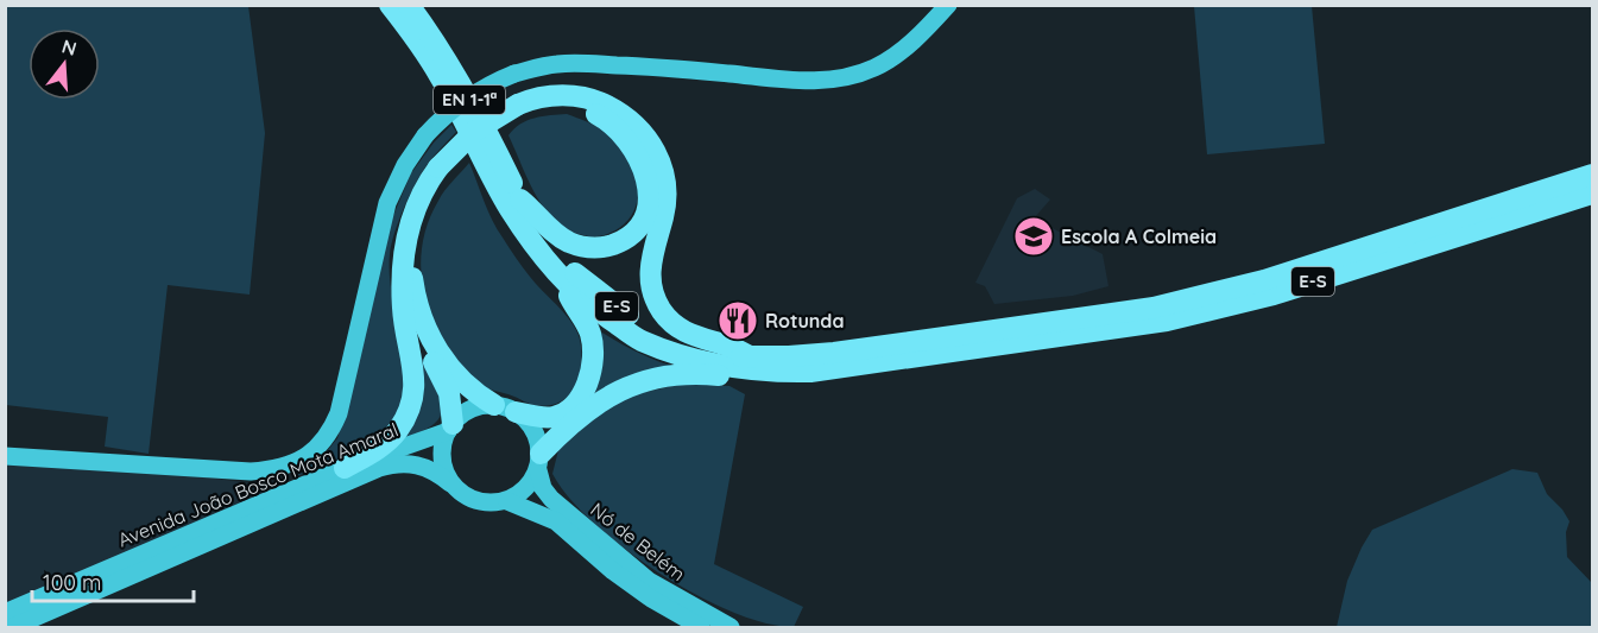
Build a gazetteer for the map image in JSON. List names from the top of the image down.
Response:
{
  "streets": {
    "highway": ["EN 1-1ª", "E-S"],
    "main road": ["Avenida João Bosco Mota Amaral", "Nó de Belém"]
  },
  "crossings": [
    ["EN 1-1ª", "E-S"],
    ["Avenida João Bosco Mota Amaral", "Nó de Belém"]
  ],
  "places": {
    "school or university": ["Escola A Colmeia"],
    "restaurant": ["Rotunda"]
  },
  "scale_bar": "100 m",
  "north": "top"
}
